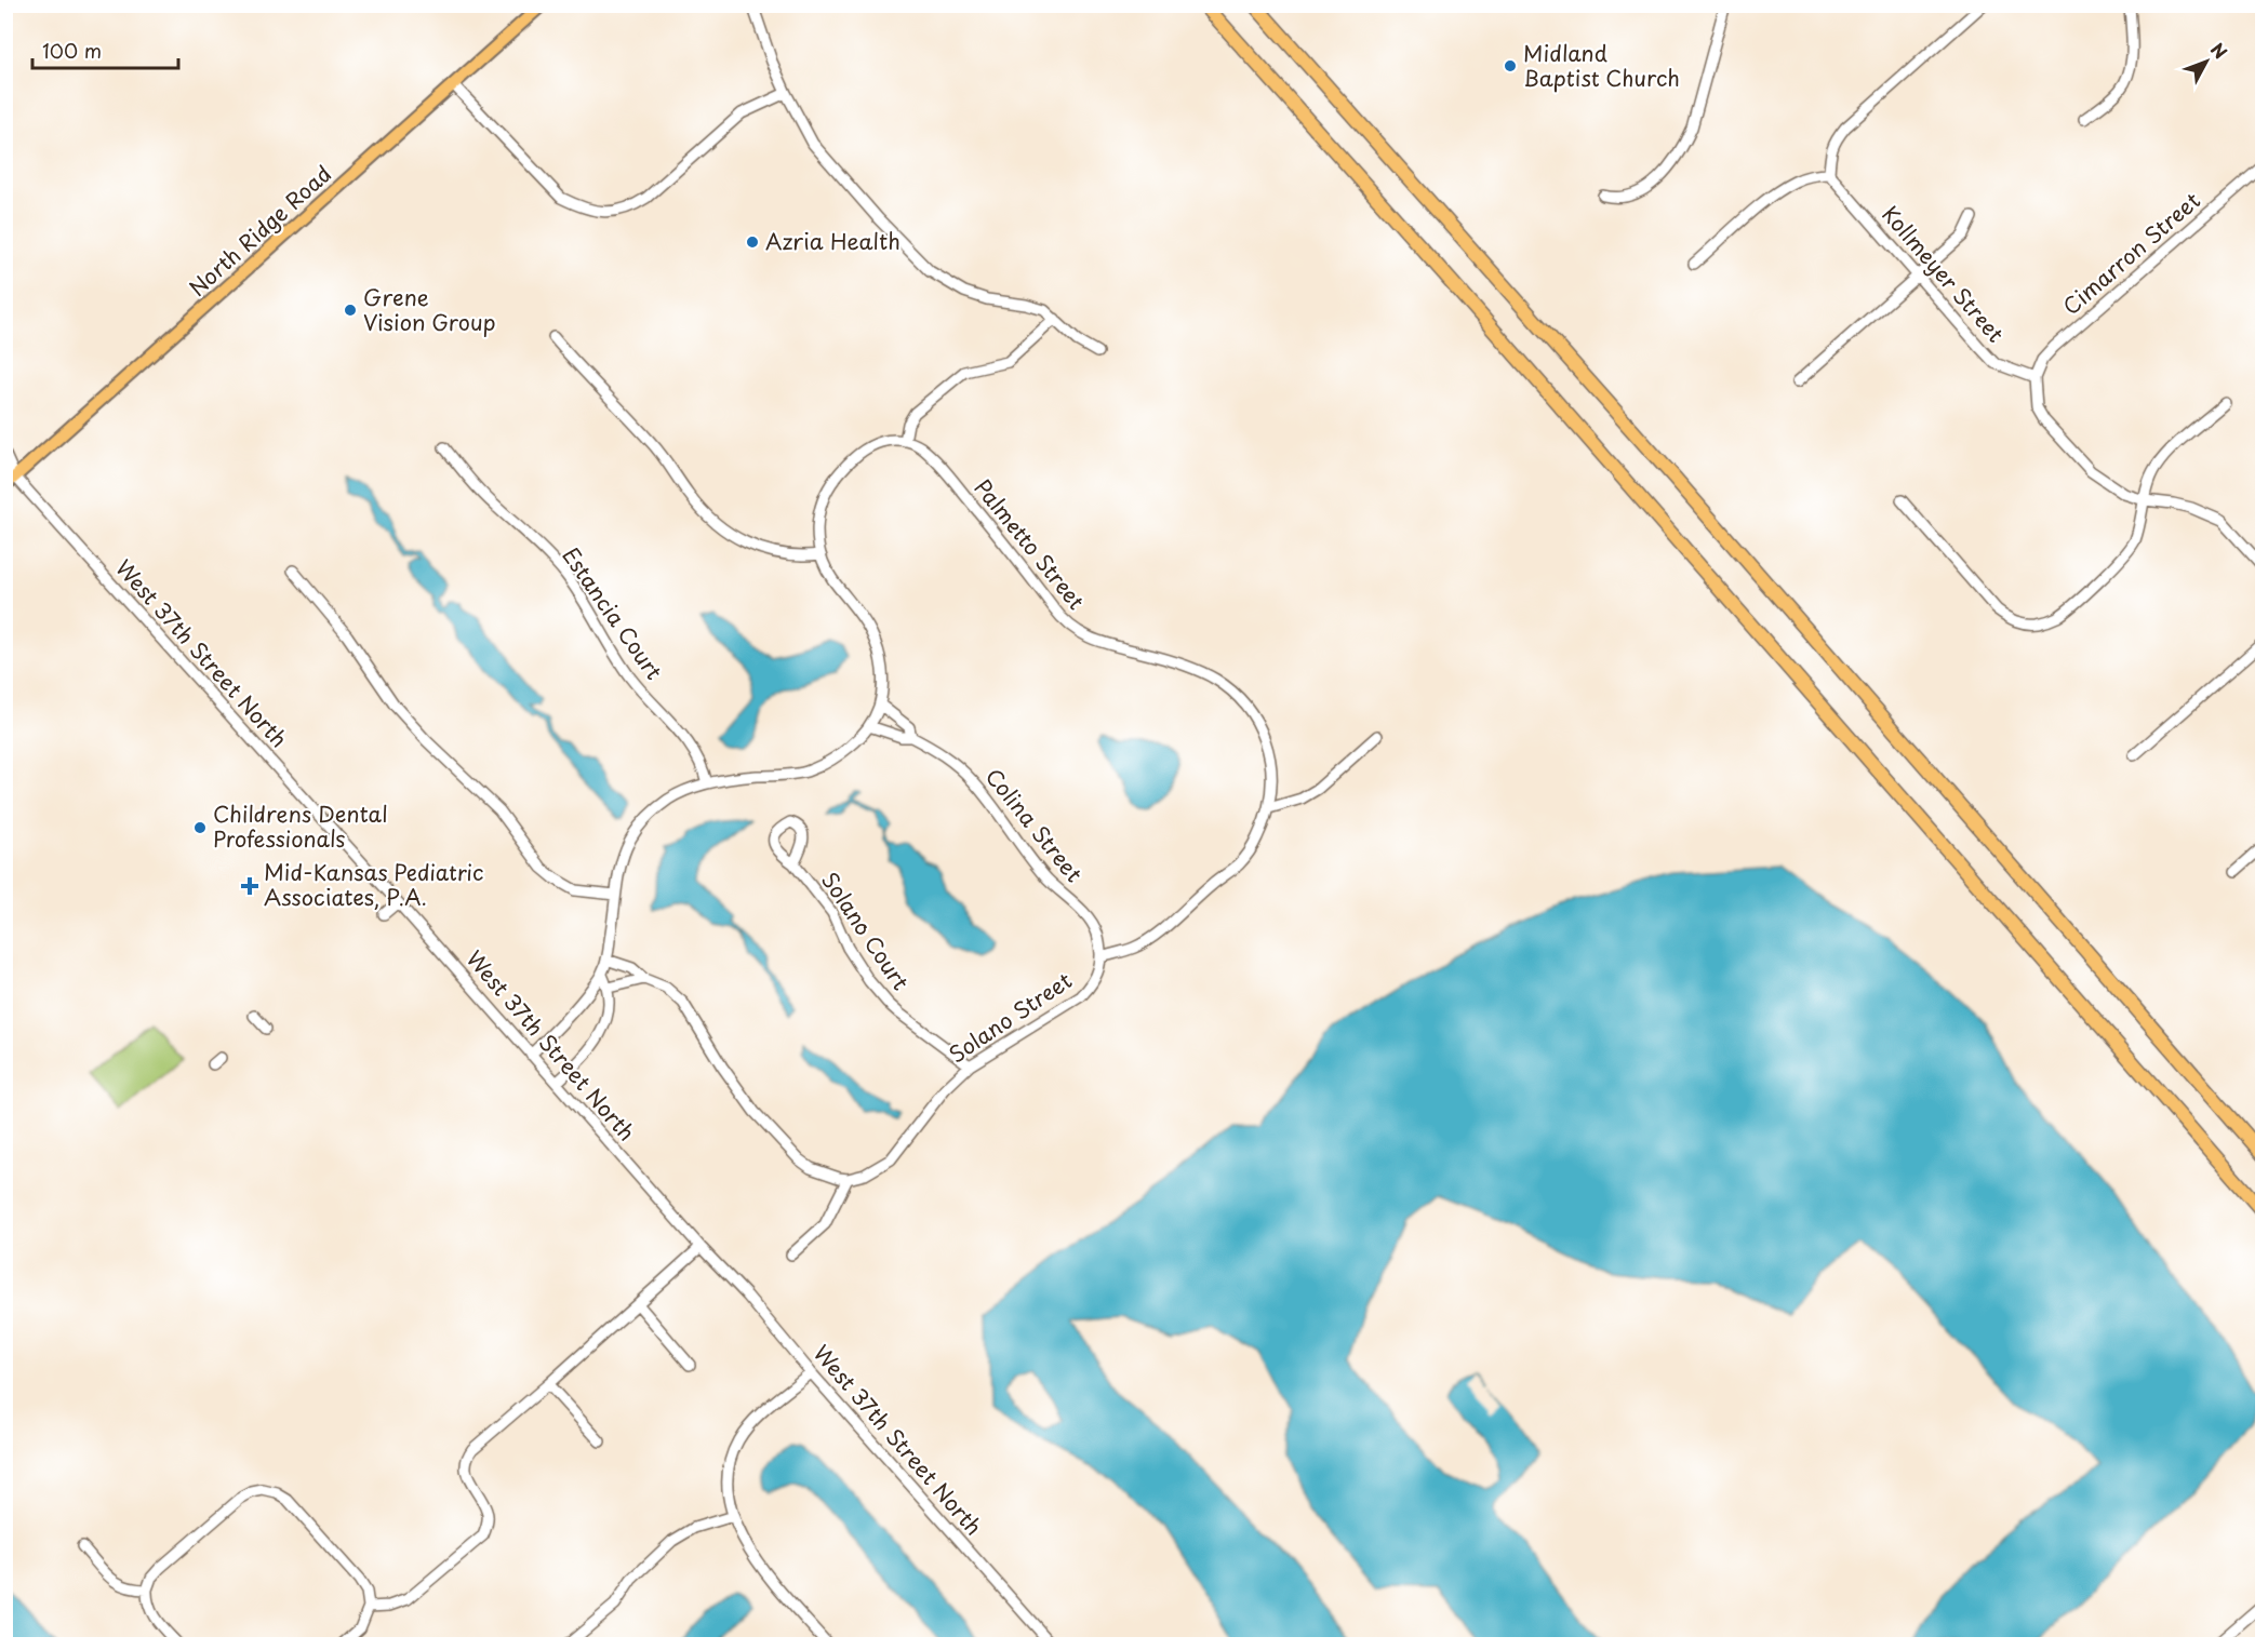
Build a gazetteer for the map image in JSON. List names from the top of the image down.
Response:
{
  "streets": {
    "main road": ["North Ridge Road"],
    "street": [
      "Cimarron Street",
      "Kollmeyer Street",
      "Palmetto Street",
      "Estancia Court",
      "West 37th Street North",
      "Colina Street",
      "Solano Court",
      "Solano Street"
    ]
  },
  "crossings": [
    ["North Ridge Road", "West 37th Street North"],
    ["Cimarron Street", "Kollmeyer Street"],
    ["Colina Street", "Solano Street"],
    ["Solano Court", "Solano Street"]
  ],
  "places": {
    "other": [
      "Midland Baptist Church",
      "Azria Health",
      "Grene Vision Group",
      "Childrens Dental Professionals"
    ],
    "health": ["Mid-Kansas Pediatric Associates, P.A."]
  },
  "scale_bar": "100 m",
  "north": "top right"
}
